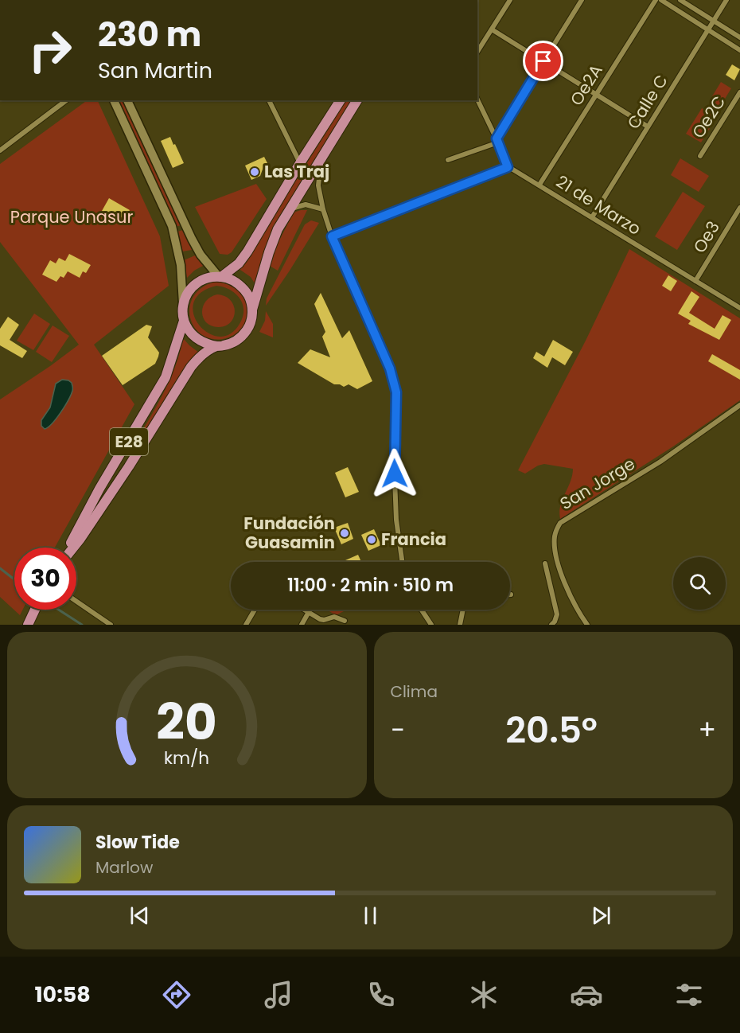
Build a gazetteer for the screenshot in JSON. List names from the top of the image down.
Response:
{
  "streets": {
    "main road": ["E28"],
    "street": [
      "Oe2A",
      "Calle C",
      "Oe2C",
      "21 de Marzo",
      "Oe3",
      "San Jorge"
    ]
  },
  "crossings": [
    ["Oe2A", "21 de Marzo"],
    ["Calle C", "21 de Marzo"],
    ["21 de Marzo", "Oe3"]
  ],
  "parks": ["Parque Unasur"],
  "places": ["Las Traj", "Fundación Guasamin", "Francia"],
  "page": {
    "turn": ["230 m", "San Martin"],
    "limit": "30",
    "trip": "11:00 · 2 min · 510 m",
    "tile": "Clima",
    "heat": ["−", "20.5°", "+"],
    "song": ["Slow Tide", "Marlow"],
    "tabs": "10:58",
    "gauge": ["20", "km/h"]
  }
}
